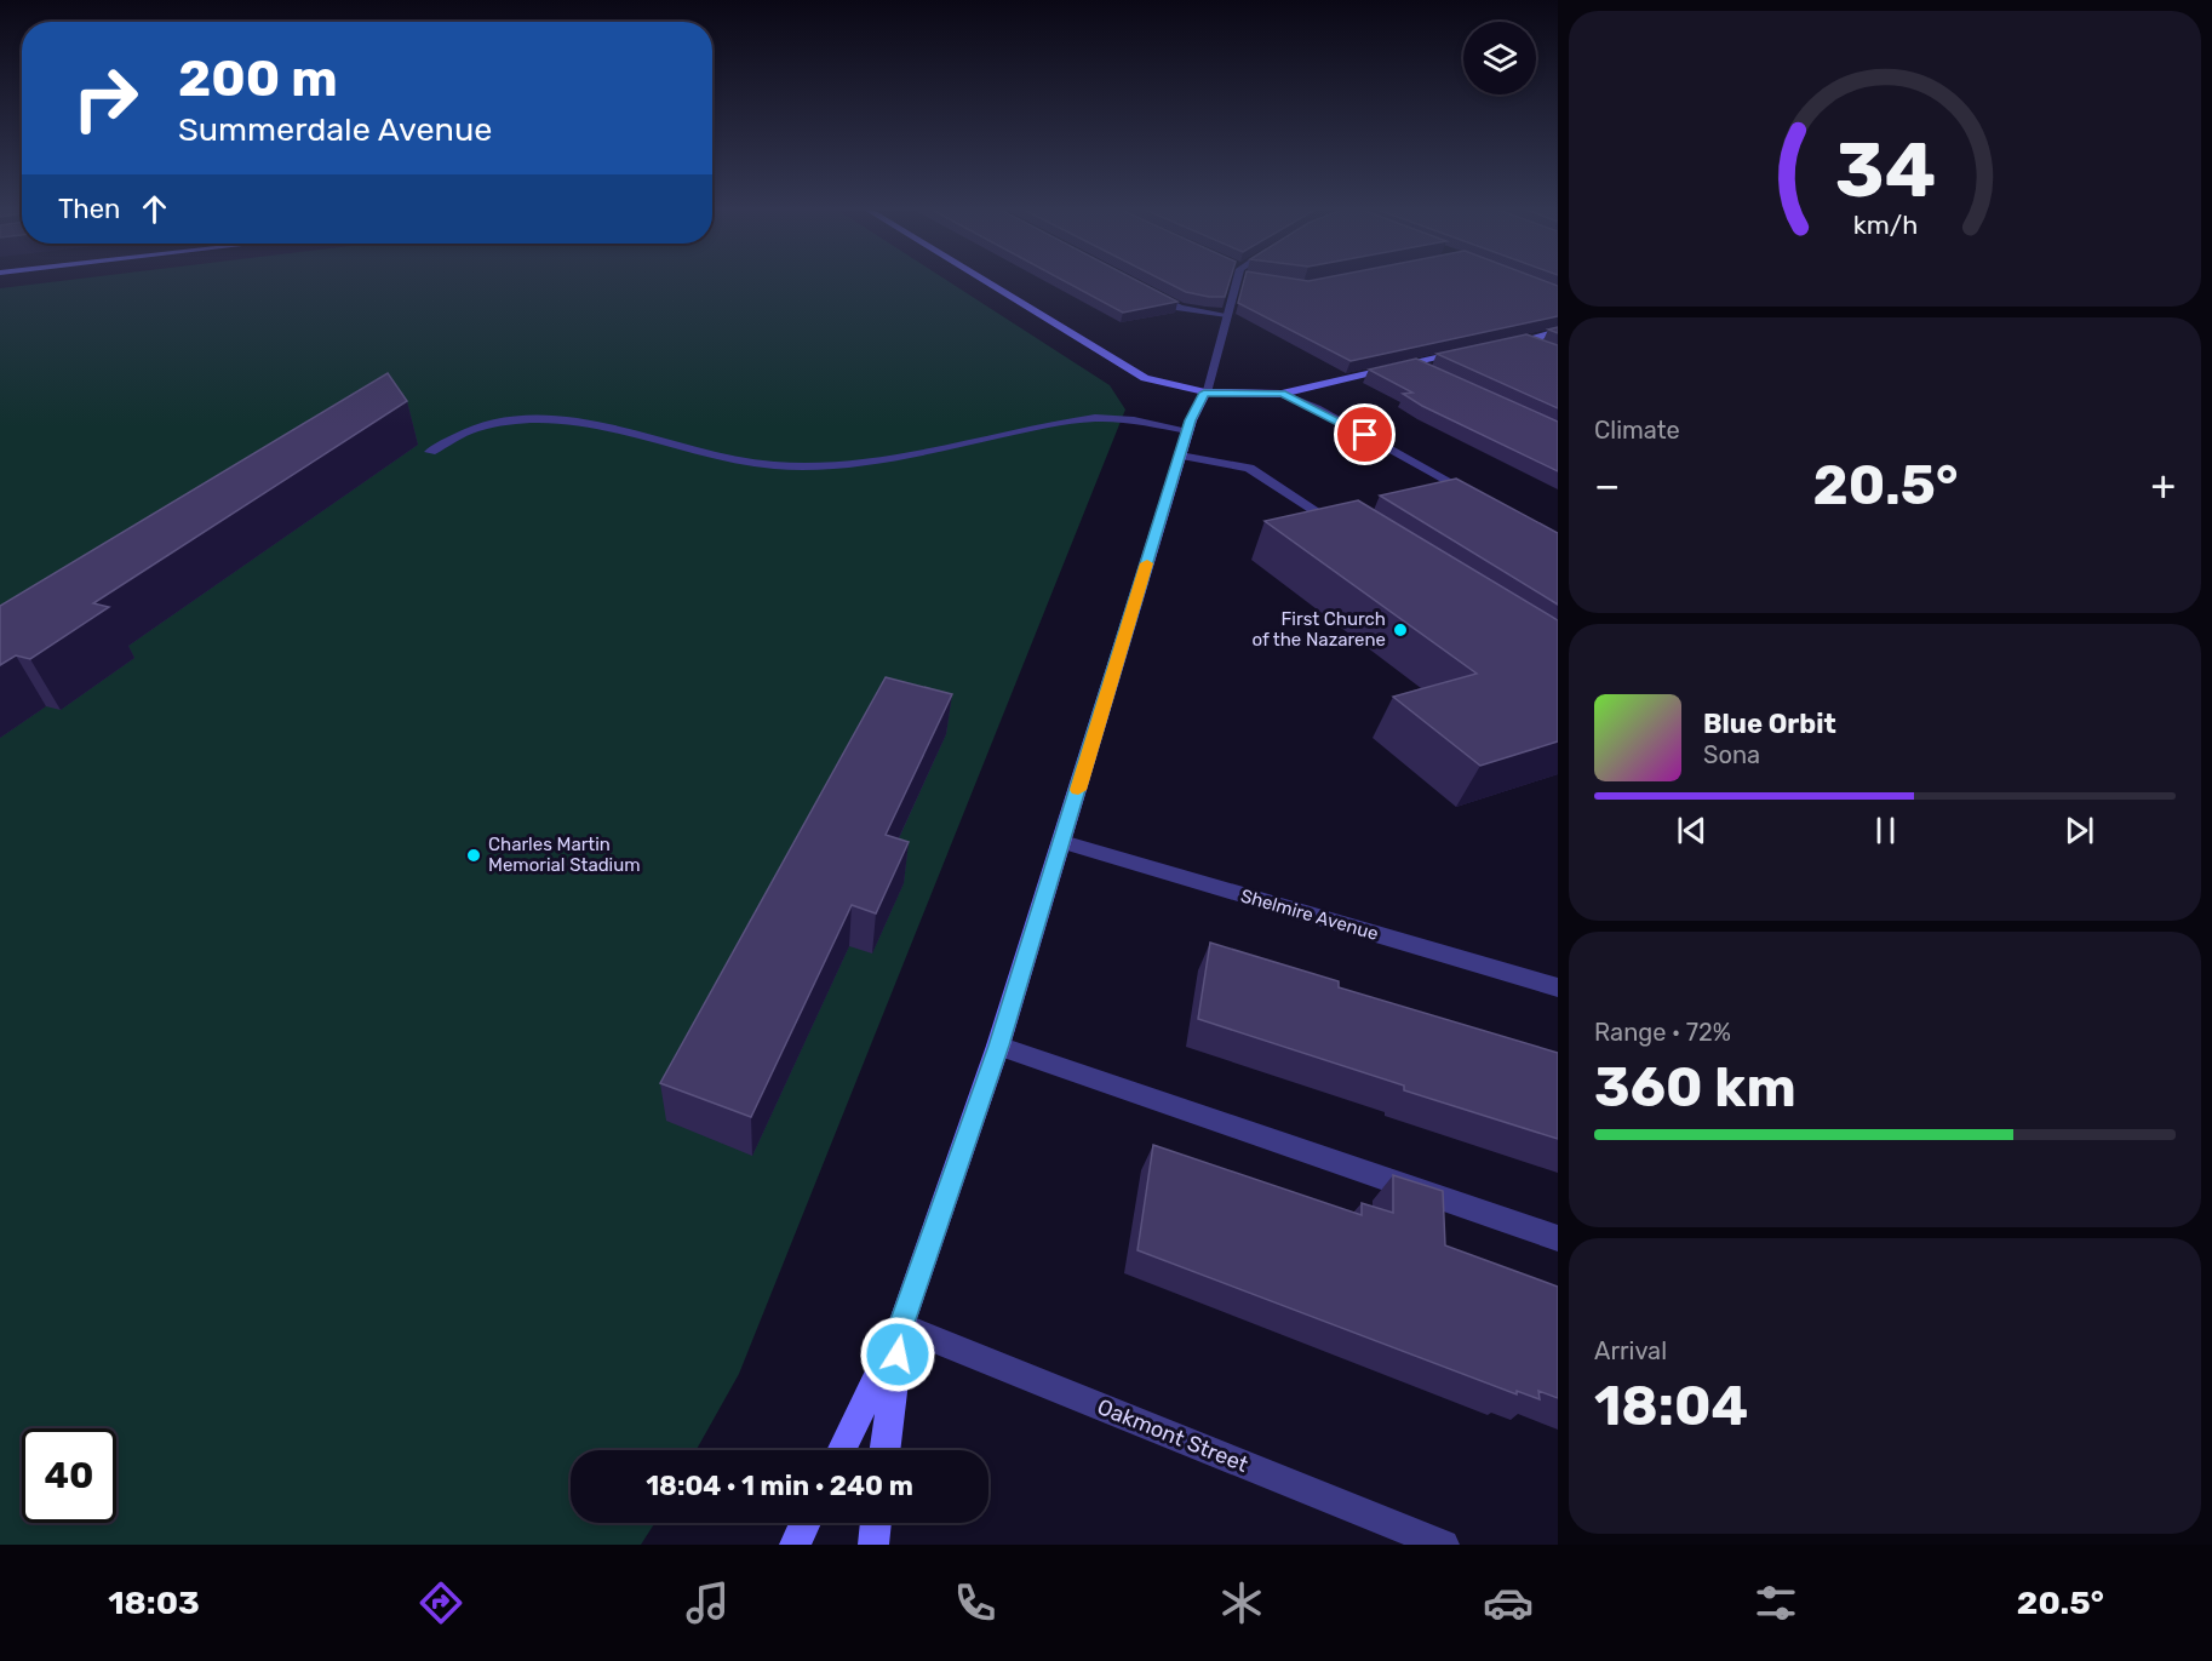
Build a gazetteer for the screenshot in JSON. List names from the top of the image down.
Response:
{
  "streets": {
    "street": ["Shelmire Avenue", "Oakmont Street"]
  },
  "places": ["First Church of the Nazarene", "Charles Martin Memorial Stadium"],
  "page": {
    "turn": ["200 m", "Summerdale Avenue"],
    "then": "Then",
    "tile": [
      "Climate",
      ["Range · 72%", "360 km"],
      ["Arrival", "18:04"]
    ],
    "heat": ["−", "20.5°", "+"],
    "song": ["Blue Orbit", "Sona"],
    "limit": "40",
    "trip": "18:04 · 1 min · 240 m",
    "tabs": ["18:03", "20.5°"],
    "gauge": ["34", "km/h"]
  }
}
